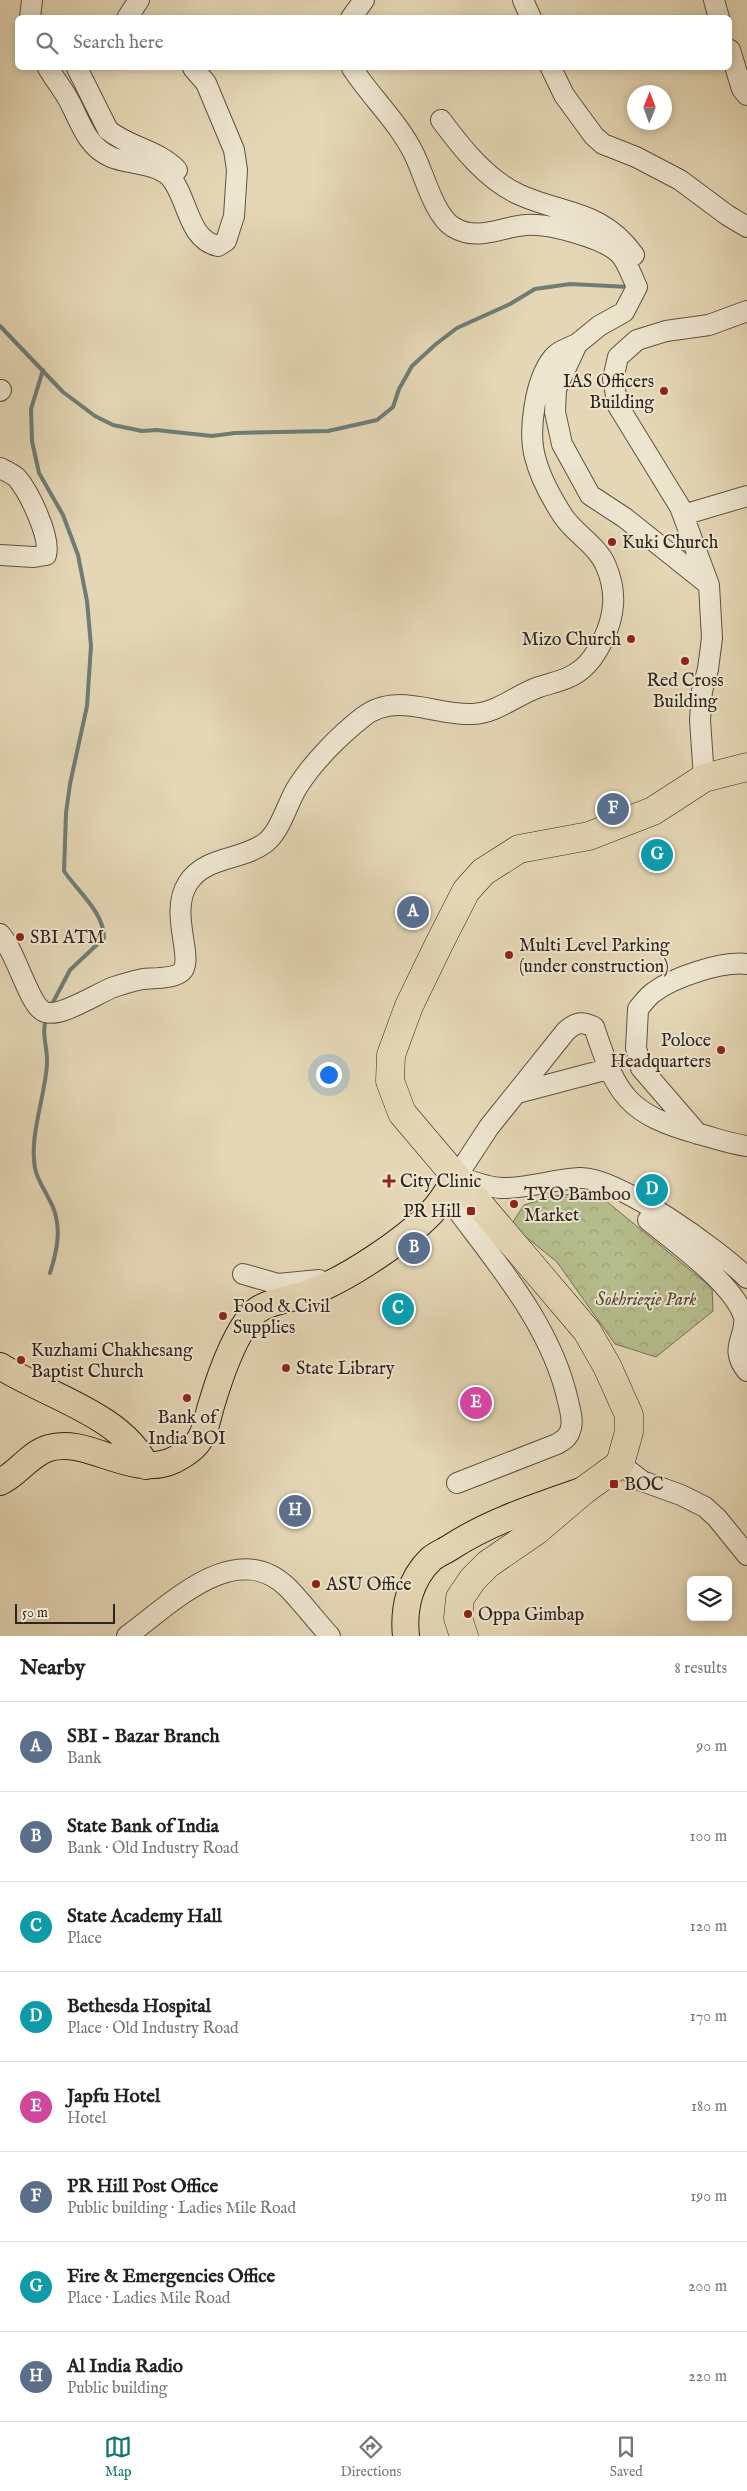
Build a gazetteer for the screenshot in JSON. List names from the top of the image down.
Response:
{
  "parks": ["Sokhriezie Park"],
  "places": {
    "other": [
      "IAS Officers Building",
      "Kuki Church",
      "Mizo Church",
      "Red Cross Building",
      "SBI ATM",
      "Multi Level Parking (under construction)",
      "Poloce Headquarters",
      "TYO Bamboo Market",
      "Food & Civil Supplies",
      "Kuzhami Chakhesang Baptist Church",
      "State Library",
      "Bank of India BOI",
      "ASU Office",
      "Oppa Gimbap"
    ],
    "health": ["City Clinic"],
    "transit": ["PR Hill", "BOC"]
  },
  "scale_bar": "50 m",
  "north": "top",
  "page": {
    "search": "Search here",
    "pins": [
      "F",
      "G",
      "A",
      "D",
      "B",
      "C",
      "E",
      "H"
    ],
    "scale": "50 m",
    "heading": ["Nearby", "8 results"],
    "list": [
      {
        "mark": "A",
        "name": "SBI - Bazar Branch",
        "note": "Bank",
        "value": "90 m"
      },
      {
        "mark": "B",
        "name": "State Bank of India",
        "note": "Bank · Old Industry Road",
        "value": "100 m"
      },
      {
        "mark": "C",
        "name": "State Academy Hall",
        "note": "Place",
        "value": "120 m"
      },
      {
        "mark": "D",
        "name": "Bethesda Hospital",
        "note": "Place · Old Industry Road",
        "value": "170 m"
      },
      {
        "mark": "E",
        "name": "Japfu Hotel",
        "note": "Hotel",
        "value": "180 m"
      },
      {
        "mark": "F",
        "name": "PR Hill Post Office",
        "note": "Public building · Ladies Mile Road",
        "value": "190 m"
      },
      {
        "mark": "G",
        "name": "Fire & Emergencies Office",
        "note": "Place · Ladies Mile Road",
        "value": "200 m"
      },
      {
        "mark": "H",
        "name": "Al India Radio",
        "note": "Public building",
        "value": "220 m"
      }
    ],
    "nav": ["Map", "Directions", "Saved"]
  }
}
